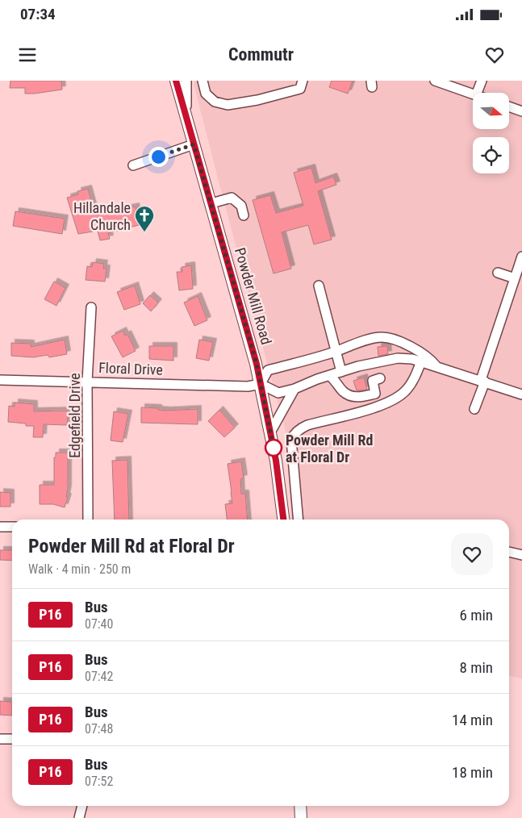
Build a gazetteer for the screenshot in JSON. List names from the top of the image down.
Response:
{
  "streets": {
    "main road": ["Powder Mill Road"],
    "street": ["Floral Drive", "Edgefield Drive"]
  },
  "crossings": [
    ["Powder Mill Road", "Floral Drive"],
    ["Floral Drive", "Edgefield Drive"]
  ],
  "places": {
    "church": ["Hillandale Church"],
    "other": ["Powder Mill Rd at Floral Dr"]
  },
  "lines": ["bus line P16"],
  "north": "right",
  "page": {
    "status": "07:34",
    "header": "Commutr",
    "heading": ["Powder Mill Rd at Floral Dr", "Walk · 4 min · 250 m"],
    "list": [
      {
        "mark": "P16",
        "name": "Bus",
        "note": "07:40",
        "value": "6 min"
      },
      {
        "mark": "P16",
        "name": "Bus",
        "note": "07:42",
        "value": "8 min"
      },
      {
        "mark": "P16",
        "name": "Bus",
        "note": "07:48",
        "value": "14 min"
      },
      {
        "mark": "P16",
        "name": "Bus",
        "note": "07:52",
        "value": "18 min"
      }
    ]
  }
}
